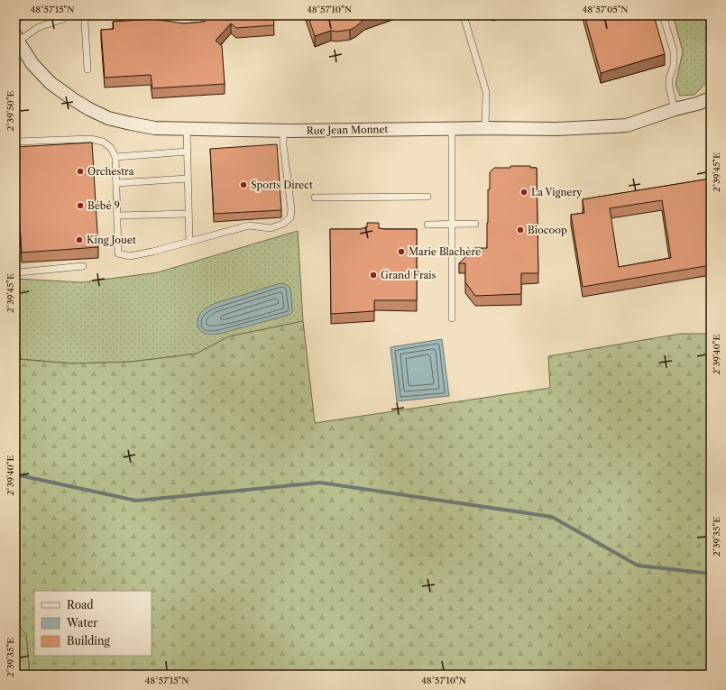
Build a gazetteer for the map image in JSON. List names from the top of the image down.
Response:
{
  "streets": {
    "street": ["Rue Jean Monnet"]
  },
  "places": [
    "Orchestra",
    "Sports Direct",
    "La Vignery",
    "Bébé 9",
    "Biocoop",
    "King Jouet",
    "Marie Blachère",
    "Grand Frais"
  ],
  "legend": ["Road", "Water", "Building"],
  "coordinates": [
    "48°57'15\"N",
    "48°57'10\"N",
    "48°57'05\"N",
    "2°39'50\"E",
    "2°39'45\"E",
    "2°39'40\"E",
    "2°39'35\"E"
  ]
}
